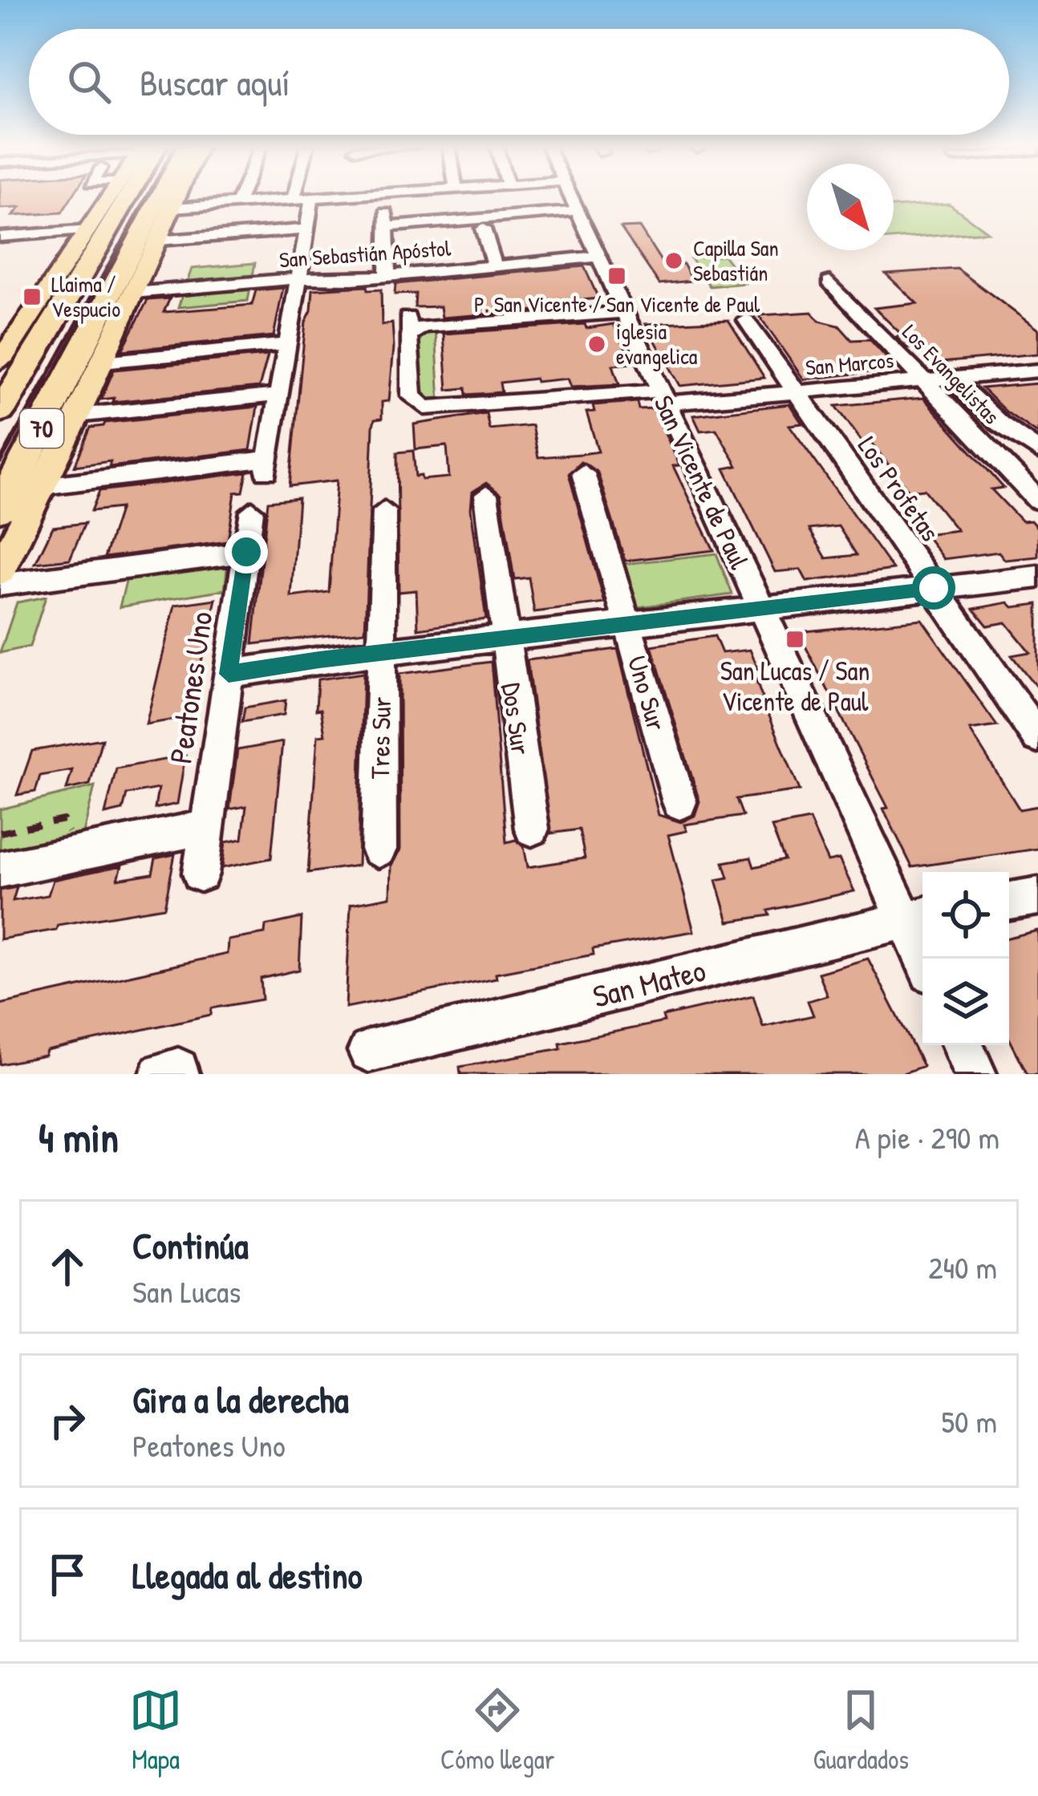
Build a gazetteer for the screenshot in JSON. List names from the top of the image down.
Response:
{
  "streets": {
    "highway": ["70"],
    "street": [
      "San Sebastián Apóstol",
      "San Marcos",
      "Los Evangelistas",
      "San Vicente de Paul",
      "Los Profetas",
      "Peatones Uno",
      "Uno Sur",
      "Dos Sur",
      "Tres Sur",
      "San Mateo"
    ]
  },
  "crossings": [
    ["San Sebastián Apóstol", "San Vicente de Paul"],
    ["San Marcos", "Los Evangelistas"],
    ["San Marcos", "San Vicente de Paul"],
    ["San Marcos", "Los Profetas"],
    ["San Vicente de Paul", "San Mateo"]
  ],
  "places": {
    "other": ["Capilla San Sebastián", "iglesia evangelica"],
    "transit": ["P. San Vicente / San Vicente de Paul", "Llaima / Vespucio", "San Lucas / San Vicente de Paul"]
  },
  "north": "bottom right",
  "page": {
    "search": "Buscar aquí",
    "heading": ["4 min", "A pie · 290 m"],
    "list": [
      ["Continúa", "San Lucas", "240 m"],
      ["Gira a la derecha", "Peatones Uno", "50 m"],
      "Llegada al destino"
    ],
    "nav": ["Mapa", "Cómo llegar", "Guardados"]
  }
}
